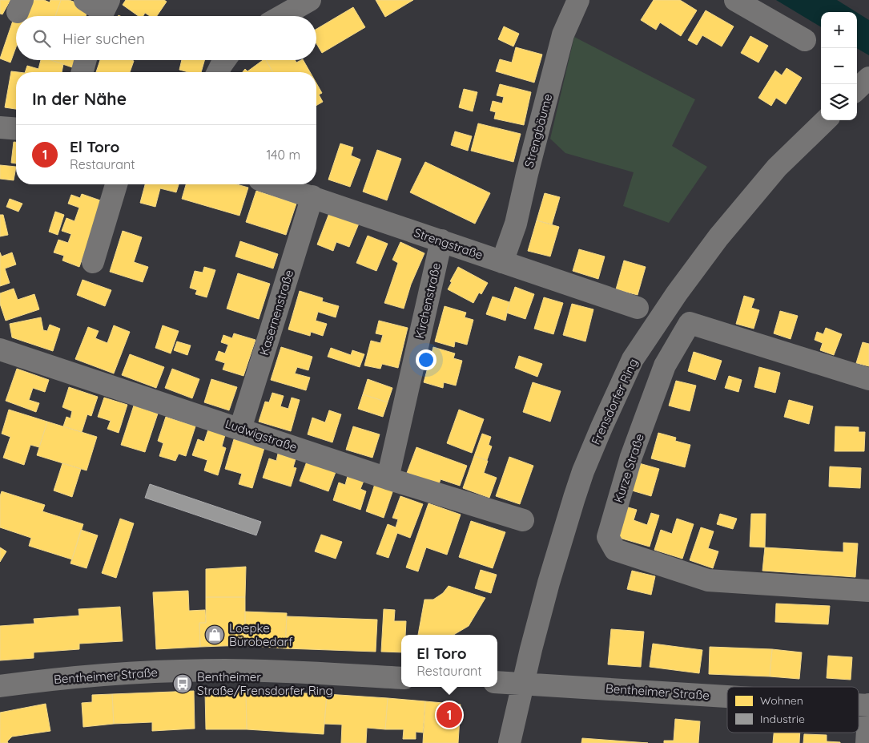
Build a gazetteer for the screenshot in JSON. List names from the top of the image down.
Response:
{
  "streets": {
    "street": [
      "Strengbäume",
      "Strengstraße",
      "Kirchenstraße",
      "Kasernenstraße",
      "Frensdorfer Ring",
      "Ludwigstraße",
      "Kurze Straße",
      "Bentheimer Straße"
    ]
  },
  "crossings": [
    ["Strengbäume", "Strengstraße"],
    ["Strengstraße", "Kirchenstraße"],
    ["Strengstraße", "Kasernenstraße"],
    ["Kirchenstraße", "Ludwigstraße"],
    ["Kasernenstraße", "Ludwigstraße"],
    ["Frensdorfer Ring", "Bentheimer Straße"]
  ],
  "places": {
    "shop": ["Loepke Bürobedarf"],
    "bus stop": ["Bentheimer Straße/Frensdorfer Ring"]
  },
  "legend": ["Wohnen", "Industrie"],
  "page": {
    "map_buttons": ["+", "−"],
    "search": "Hier suchen",
    "heading": "In der Nähe",
    "list": [
      {
        "mark": "1",
        "name": "El Toro",
        "note": "Restaurant",
        "value": "140 m"
      }
    ],
    "popup": ["El Toro", "Restaurant"],
    "pins": "1"
  }
}
